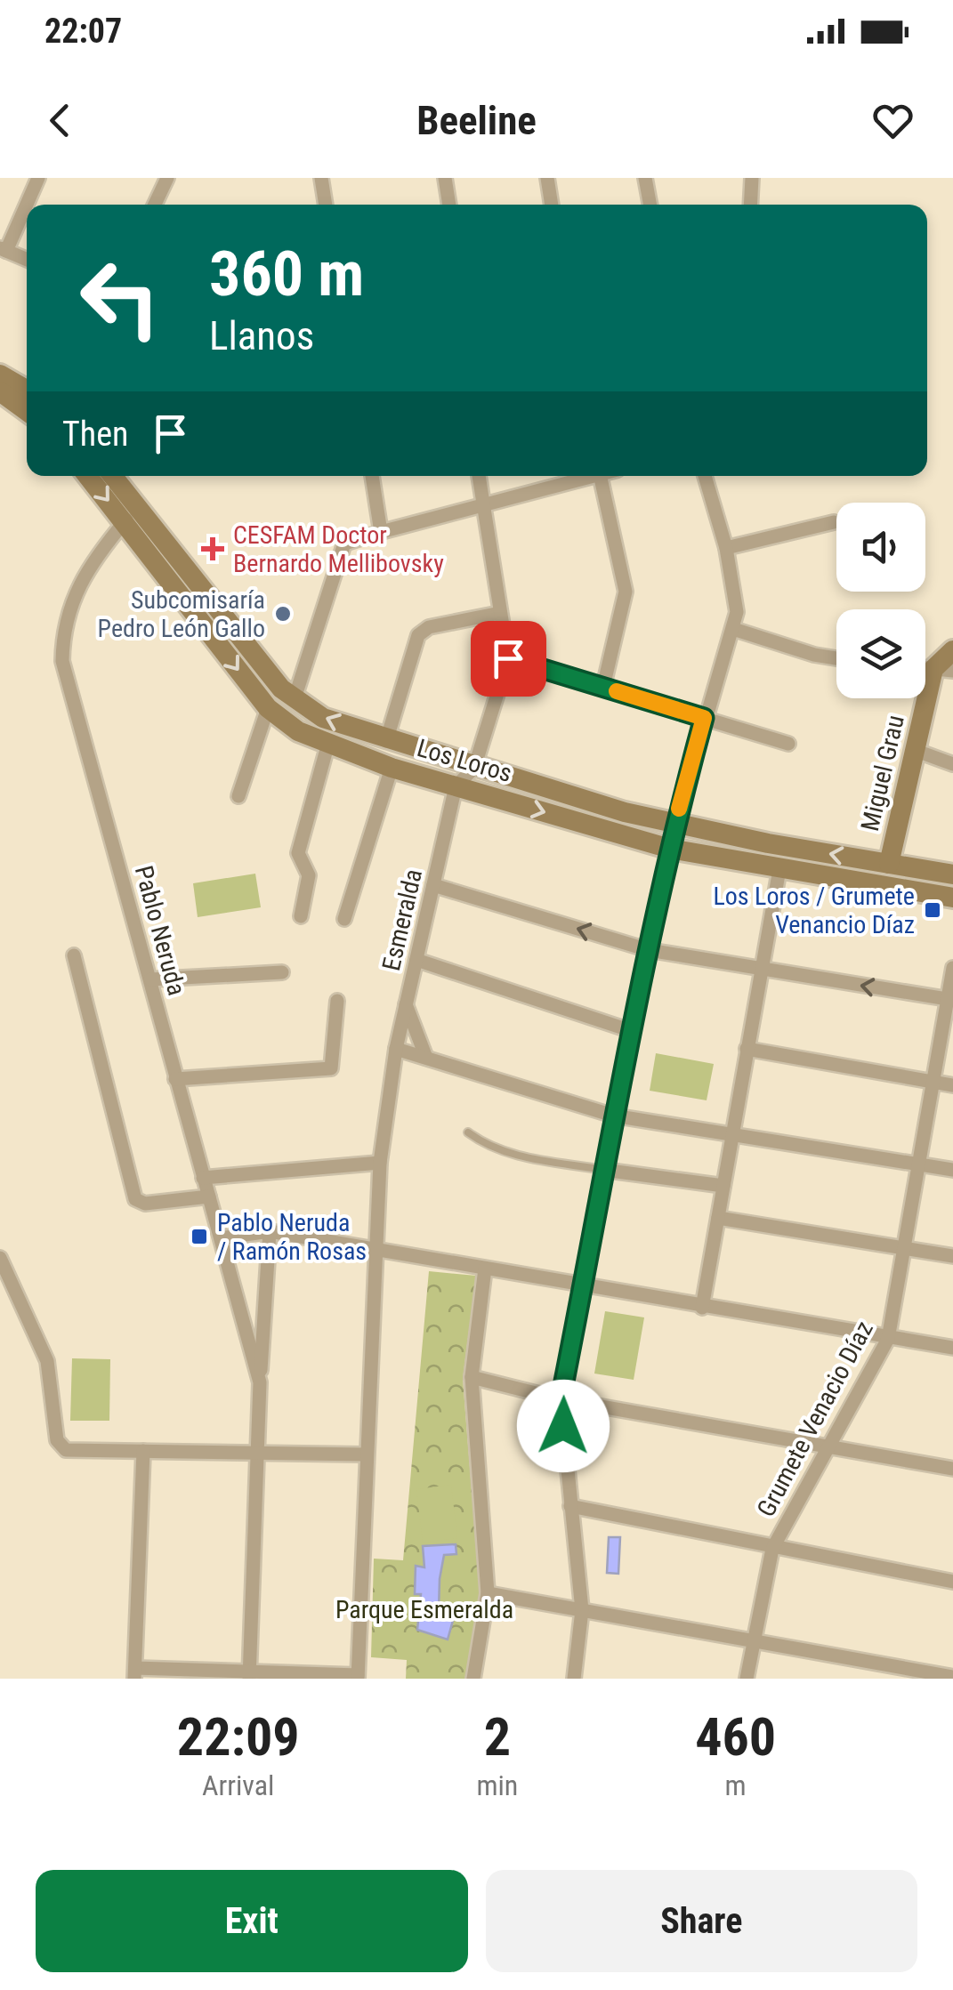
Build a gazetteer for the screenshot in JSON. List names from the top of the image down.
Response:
{
  "streets": {
    "main road": ["Los Loros", "Miguel Grau"],
    "street": ["Esmeralda", "Pablo Neruda", "Grumete Venacio Díaz"]
  },
  "crossings": [
    ["Los Loros", "Miguel Grau"],
    ["Los Loros", "Esmeralda"],
    ["Los Loros", "Pablo Neruda"]
  ],
  "parks": ["Parque Esmeralda"],
  "places": {
    "health": ["CESFAM Doctor Bernardo Mellibovsky"],
    "other": ["Subcomisaría Pedro León Gallo"],
    "transit": ["Los Loros / Grumete Venancio Díaz", "Pablo Neruda / Ramón Rosas"]
  },
  "page": {
    "status": "22:07",
    "header": "Beeline",
    "turn": ["360 m", "Llanos"],
    "then": "Then",
    "eta": [
      "22:09",
      "Arrival",
      "2",
      "min",
      "460",
      "m"
    ],
    "buttons": ["Exit", "Share"]
  }
}
